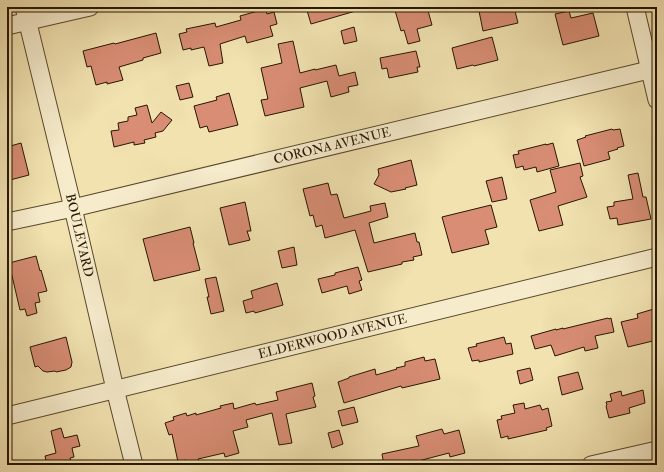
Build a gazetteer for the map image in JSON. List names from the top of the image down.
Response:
{
  "streets": {
    "street": ["CORONA AVENUE", "BOULEVARD", "ELDERWOOD AVENUE"]
  },
  "crossings": [
    ["CORONA AVENUE", "BOULEVARD"],
    ["BOULEVARD", "ELDERWOOD AVENUE"]
  ]
}
